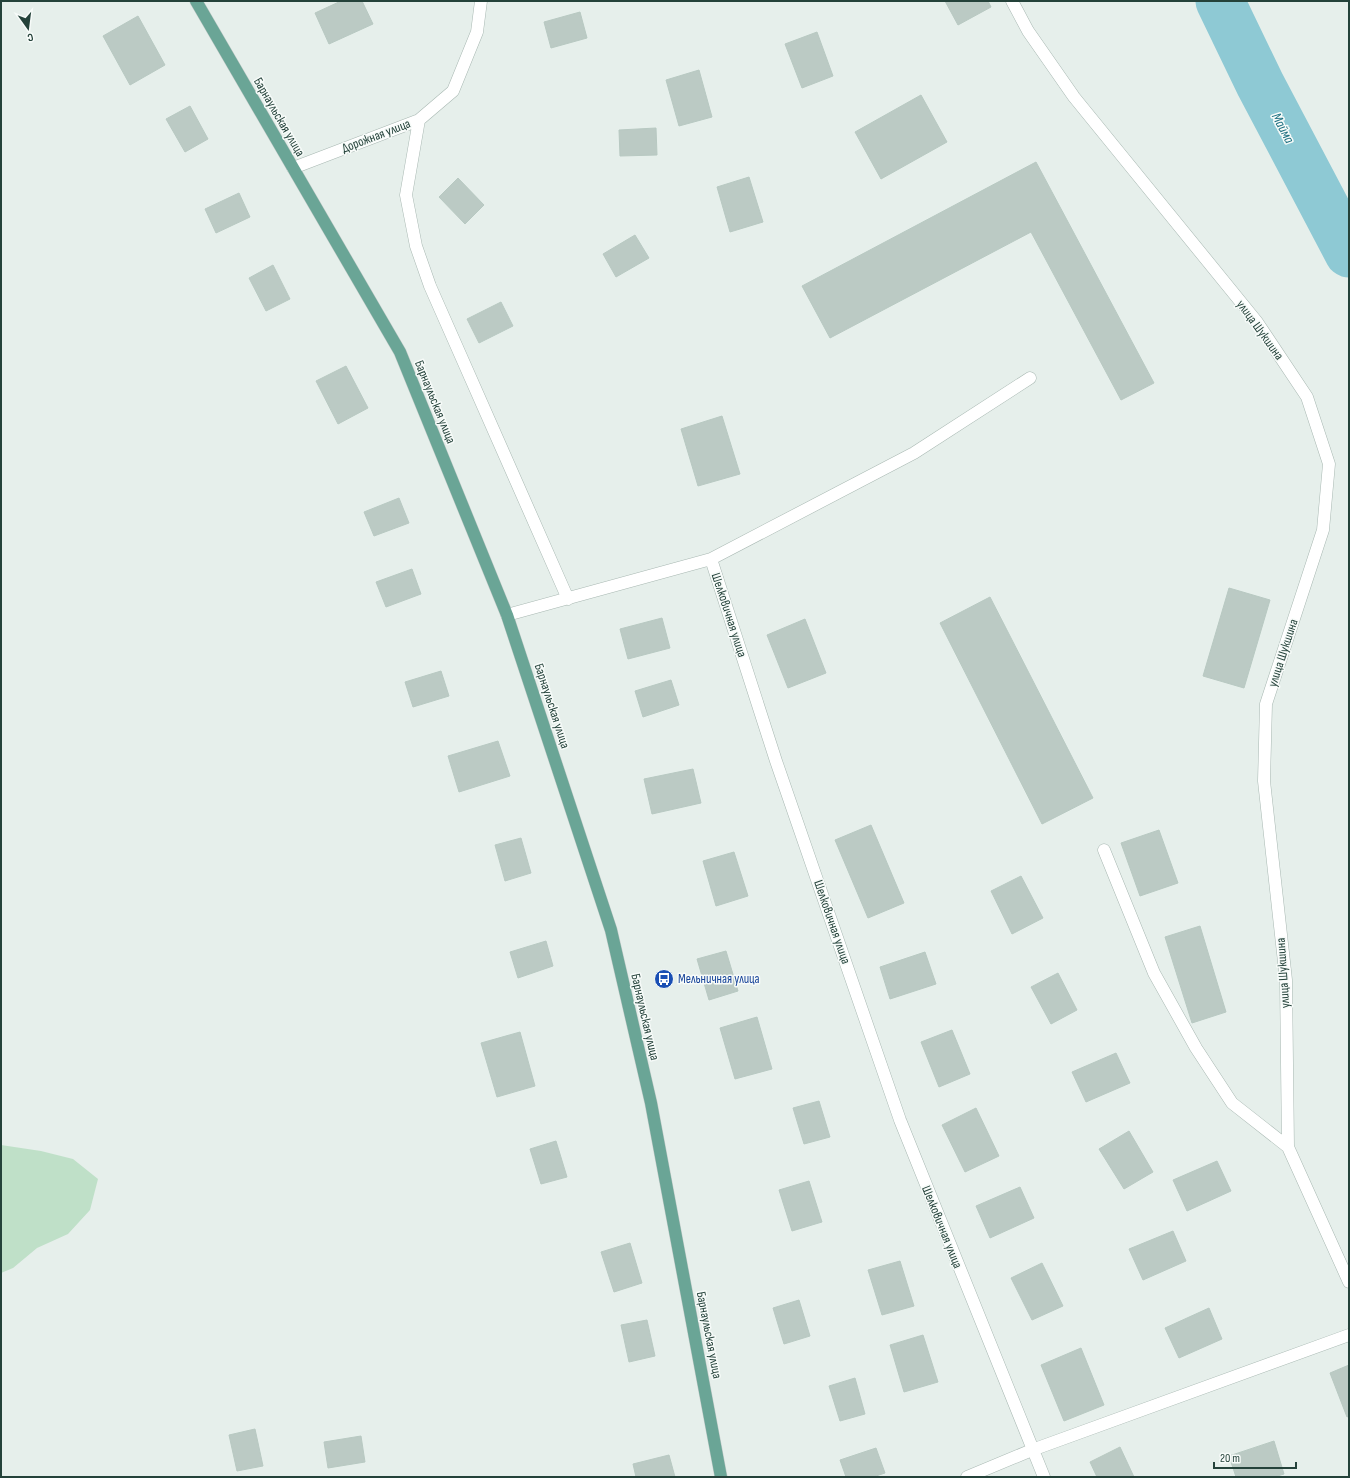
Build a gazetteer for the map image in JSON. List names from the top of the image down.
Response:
{
  "streets": {
    "main road": ["Барнаульская улица"],
    "street": ["Дорожная улица", "улица Шукшина", "Шелковичная улица"]
  },
  "crossings": [
    ["Барнаульская улица", "Дорожная улица"],
    ["Барнаульская улица", "Шелковичная улица"]
  ],
  "water": ["Майма"],
  "places": {
    "bus stop": ["Мельничная улица"]
  },
  "scale_bar": "20 m",
  "north": "bottom"
}
